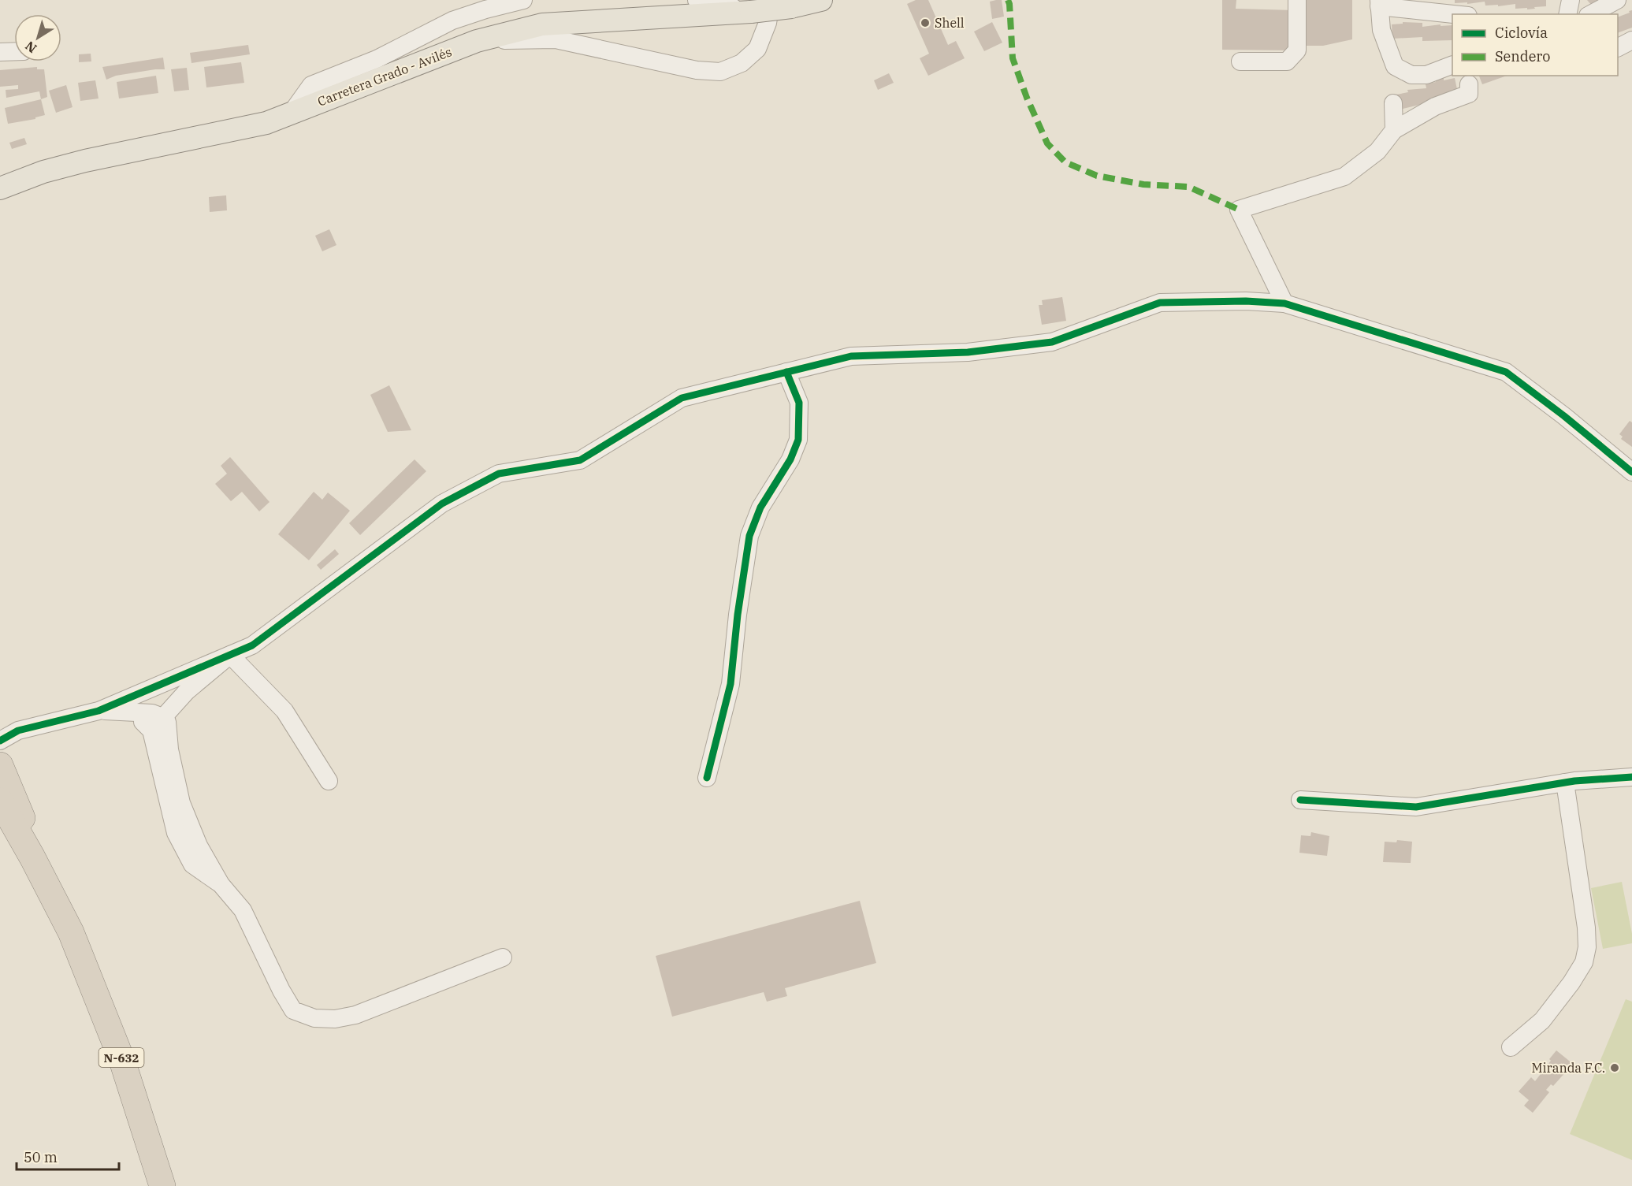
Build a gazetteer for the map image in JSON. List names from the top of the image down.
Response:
{
  "streets": {
    "highway": ["N-632"],
    "main road": ["Carretera Grado - Avilés"]
  },
  "places": ["Shell", "Miranda F.C."],
  "legend": ["Ciclovía", "Sendero"],
  "scale_bar": "50 m",
  "north": "bottom left"
}
